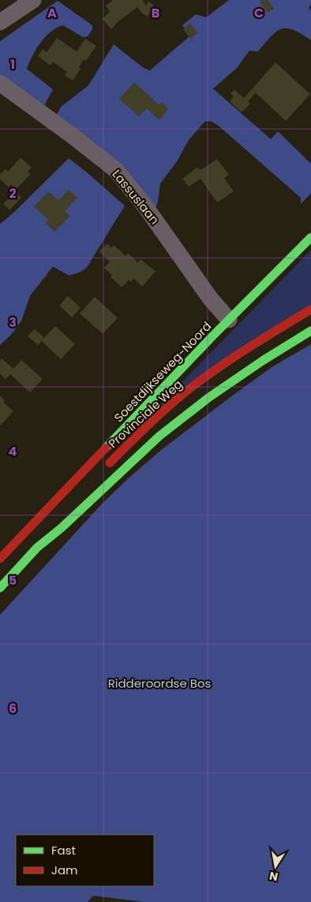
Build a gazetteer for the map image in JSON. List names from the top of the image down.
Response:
{
  "streets": {
    "main road": ["Soestdijkseweg-Noord", "Provinciale Weg"],
    "street": ["Lassuslaan"]
  },
  "crossings": [
    ["Lassuslaan", "Soestdijkseweg-Noord"]
  ],
  "parks": ["Ridderoordse Bos"],
  "legend": ["Fast", "Jam"],
  "north": "bottom",
  "grid": {
    "columns": ["A", "B", "C"],
    "rows": [
      "1",
      "2",
      "3",
      "4",
      "5",
      "6"
    ]
  }
}
